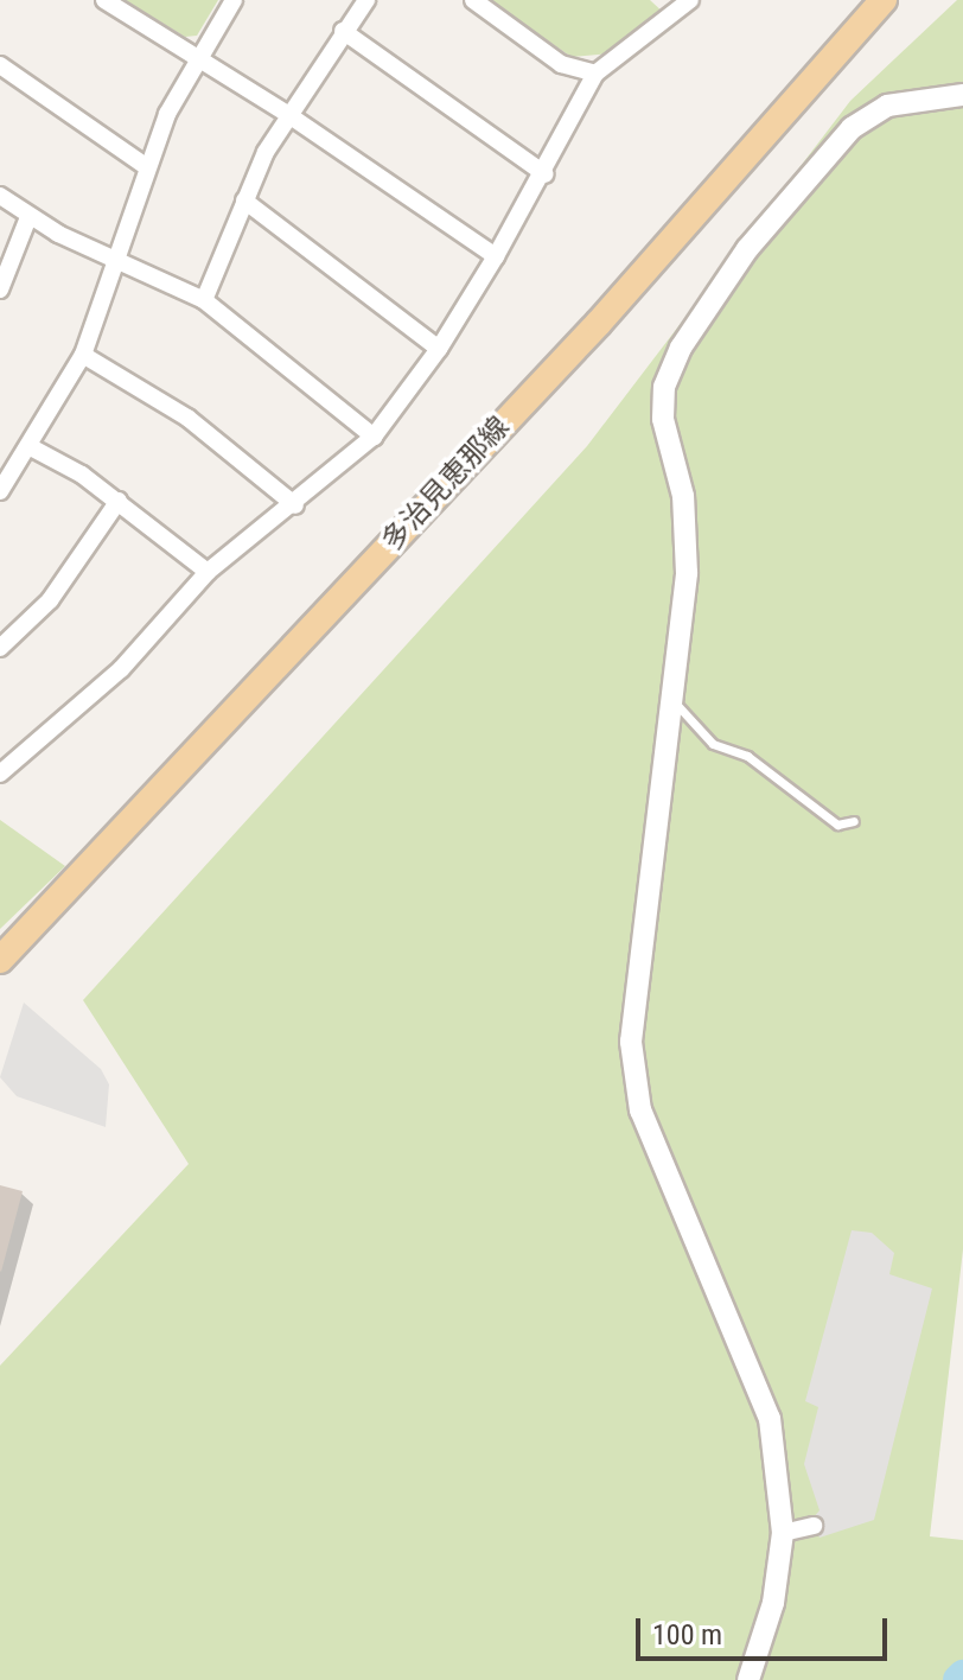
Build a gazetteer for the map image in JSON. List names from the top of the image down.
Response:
{
  "streets": {
    "main road": ["多治見恵那線"]
  },
  "scale_bar": "100 m"
}
